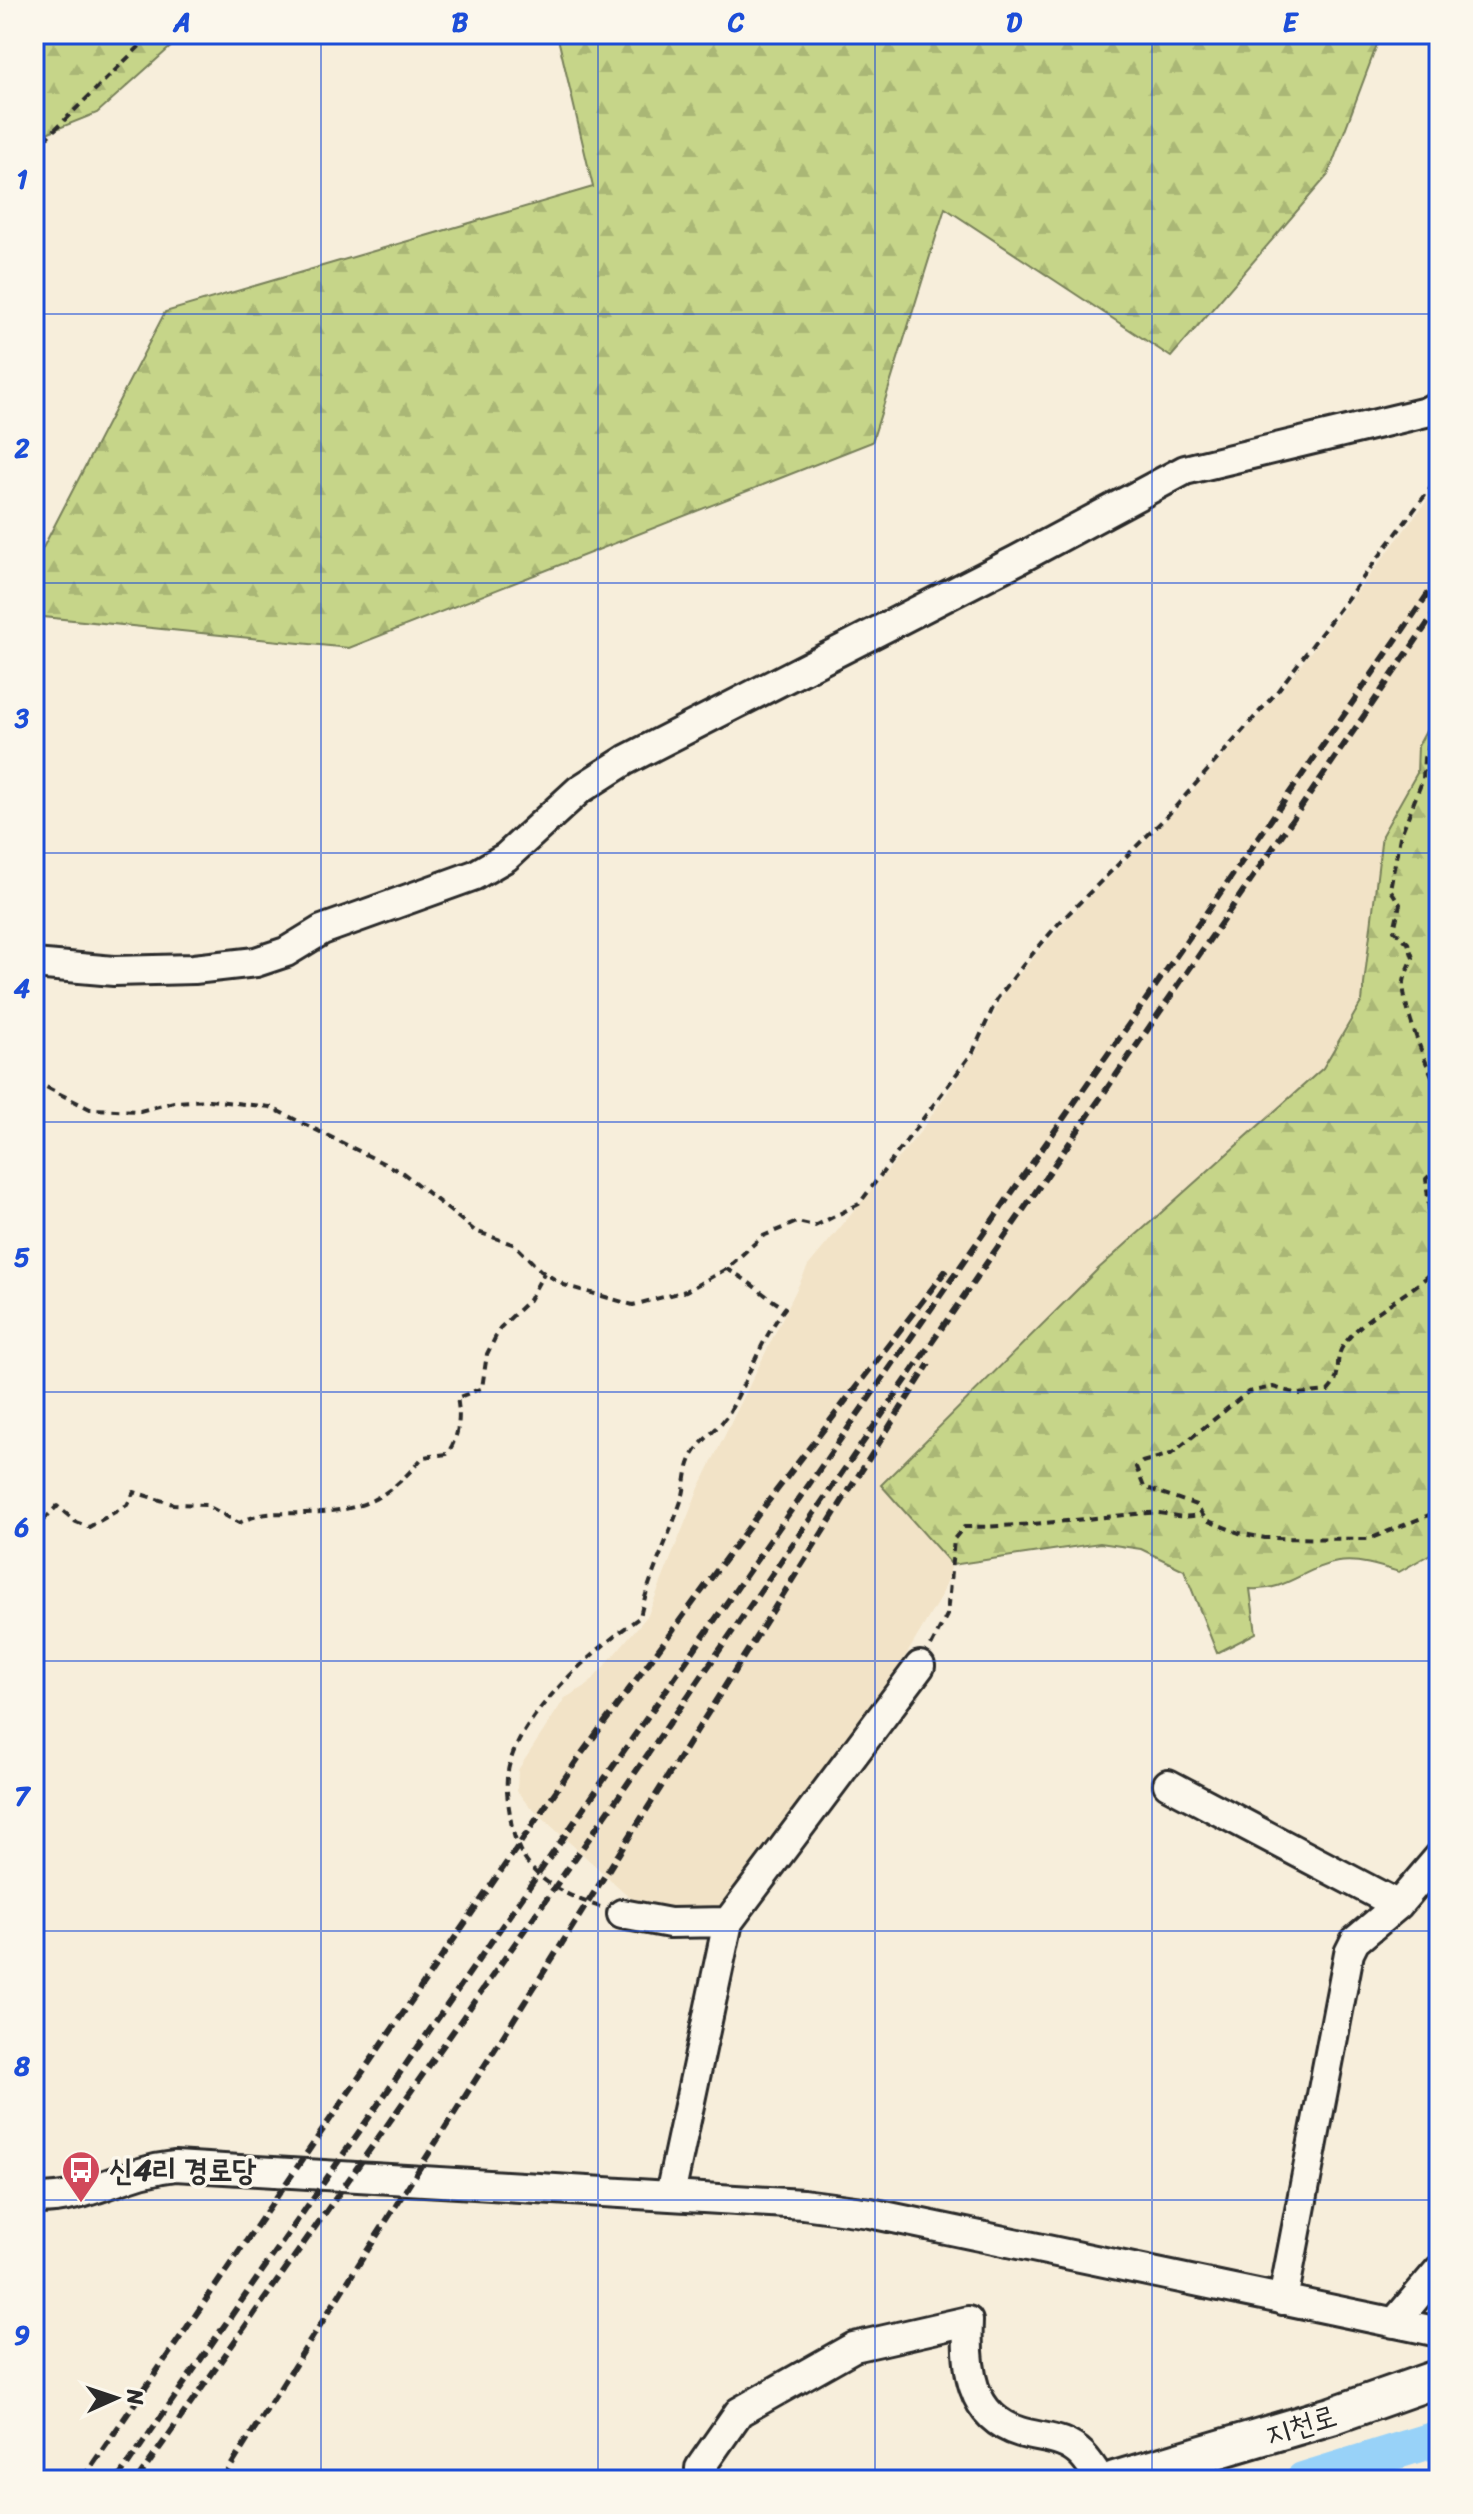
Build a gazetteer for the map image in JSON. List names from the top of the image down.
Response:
{
  "streets": {
    "main road": ["지천로"]
  },
  "places": {
    "bus stop": ["신4리 경로당"]
  },
  "north": "right",
  "grid": {
    "columns": [
      "A",
      "B",
      "C",
      "D",
      "E"
    ],
    "rows": [
      "1",
      "2",
      "3",
      "4",
      "5",
      "6",
      "7",
      "8",
      "9"
    ]
  }
}
